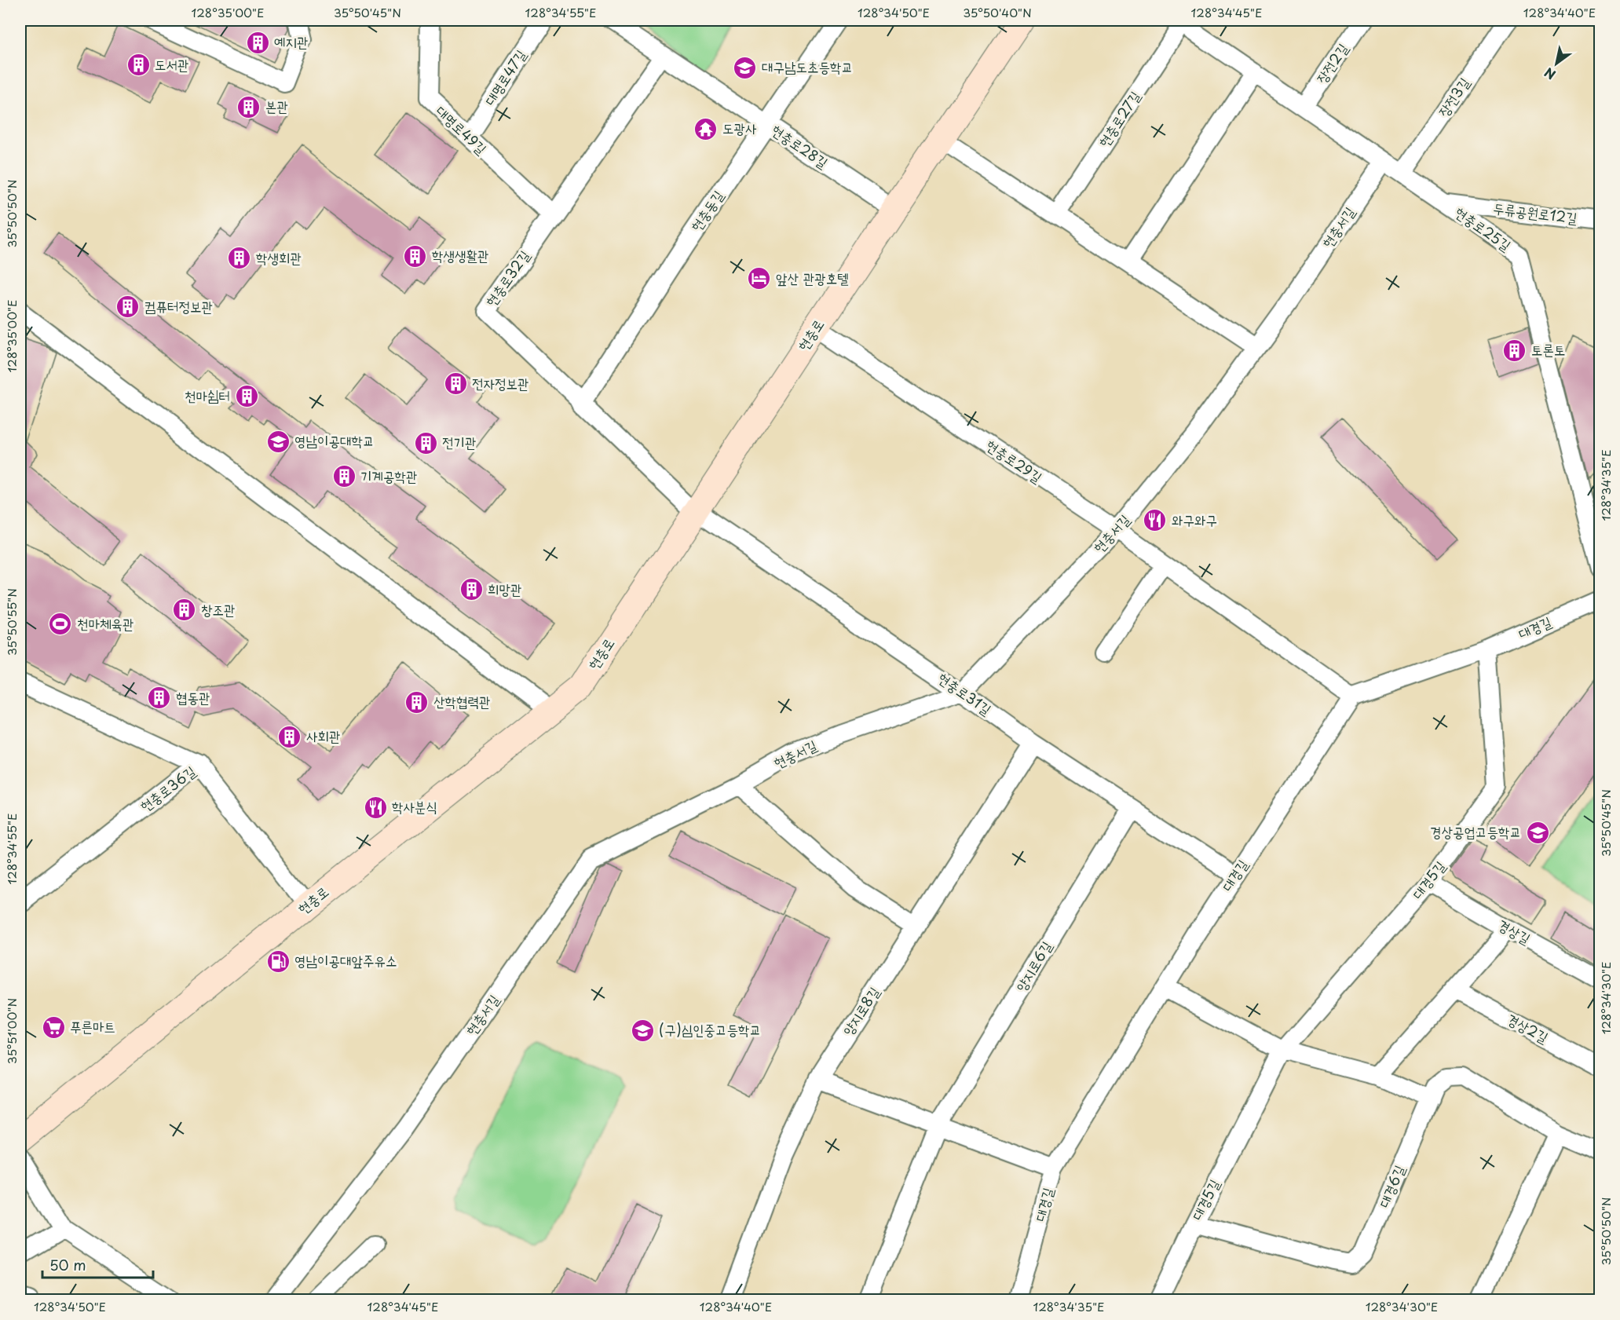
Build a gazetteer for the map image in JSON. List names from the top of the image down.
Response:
{
  "streets": {
    "main road": ["현충로"],
    "street": [
      "장전2길",
      "대명로47길",
      "장전3길",
      "현충로27길",
      "대명로49길",
      "현충로28길",
      "현충동길",
      "두류공원로12길",
      "현충서길",
      "현충로25길",
      "현충로32길",
      "현충로29길",
      "대경길",
      "현충로31길",
      "현충로36길",
      "대경5길",
      "경상길",
      "양지로6길",
      "양지로8길",
      "경상2길",
      "대경6길"
    ]
  },
  "crossings": [
    ["장전2길", "현충로25길"],
    ["대명로47길", "대명로49길"],
    ["장전3길", "현충로25길"],
    ["현충로27길", "현충로25길"],
    ["대명로49길", "현충로32길"],
    ["현충로28길", "현충동길"],
    ["현충로28길", "현충로32길"],
    ["현충로28길", "현충로"],
    ["현충동길", "현충로32길"],
    ["두류공원로12길", "현충로25길"],
    ["현충서길", "현충로25길"],
    ["현충서길", "현충로29길"],
    ["현충서길", "현충로31길"],
    ["현충로32길", "현충로"],
    ["현충로32길", "현충로31길"],
    ["현충로", "현충로29길"],
    ["현충로", "현충로31길"],
    ["현충로", "현충로36길"],
    ["현충로29길", "대경길"],
    ["대경길", "현충로31길"],
    ["대경길", "대경5길"],
    ["현충로31길", "양지로6길"],
    ["현충로31길", "양지로8길"],
    ["대경5길", "경상길"],
    ["대경5길", "대경6길"]
  ],
  "places": {
    "building": [
      "예지관",
      "도서관",
      "본관",
      "학생생활관",
      "학생회관",
      "컴퓨터정보관",
      "토론토",
      "전자정보관",
      "천마쉼터",
      "전기관",
      "기계공학관",
      "희망관",
      "창조관",
      "협동관",
      "산학협력관",
      "사회관"
    ],
    "school or university": [
      "대구남도초등학교",
      "영남이공대학교",
      "경상공업고등학교",
      "(구)심인중고등학교"
    ],
    "temple": ["도광사"],
    "hotel": ["앞산 관광호텔"],
    "restaurant": ["와구와구", "학사분식"],
    "sports": ["천마체육관"],
    "fuel station": ["영남이공대앞주유소"],
    "supermarket": ["푸른마트"]
  },
  "scale_bar": "50 m",
  "north": "bottom left",
  "coordinates": [
    "128°35'00\"E",
    "35°50'45\"N",
    "128°34'55\"E",
    "128°34'50\"E",
    "35°50'40\"N",
    "128°34'45\"E",
    "128°34'40\"E",
    "35°50'50\"N",
    "128°34'35\"E",
    "35°50'55\"N",
    "128°34'30\"E",
    "35°51'00\"N"
  ]
}
